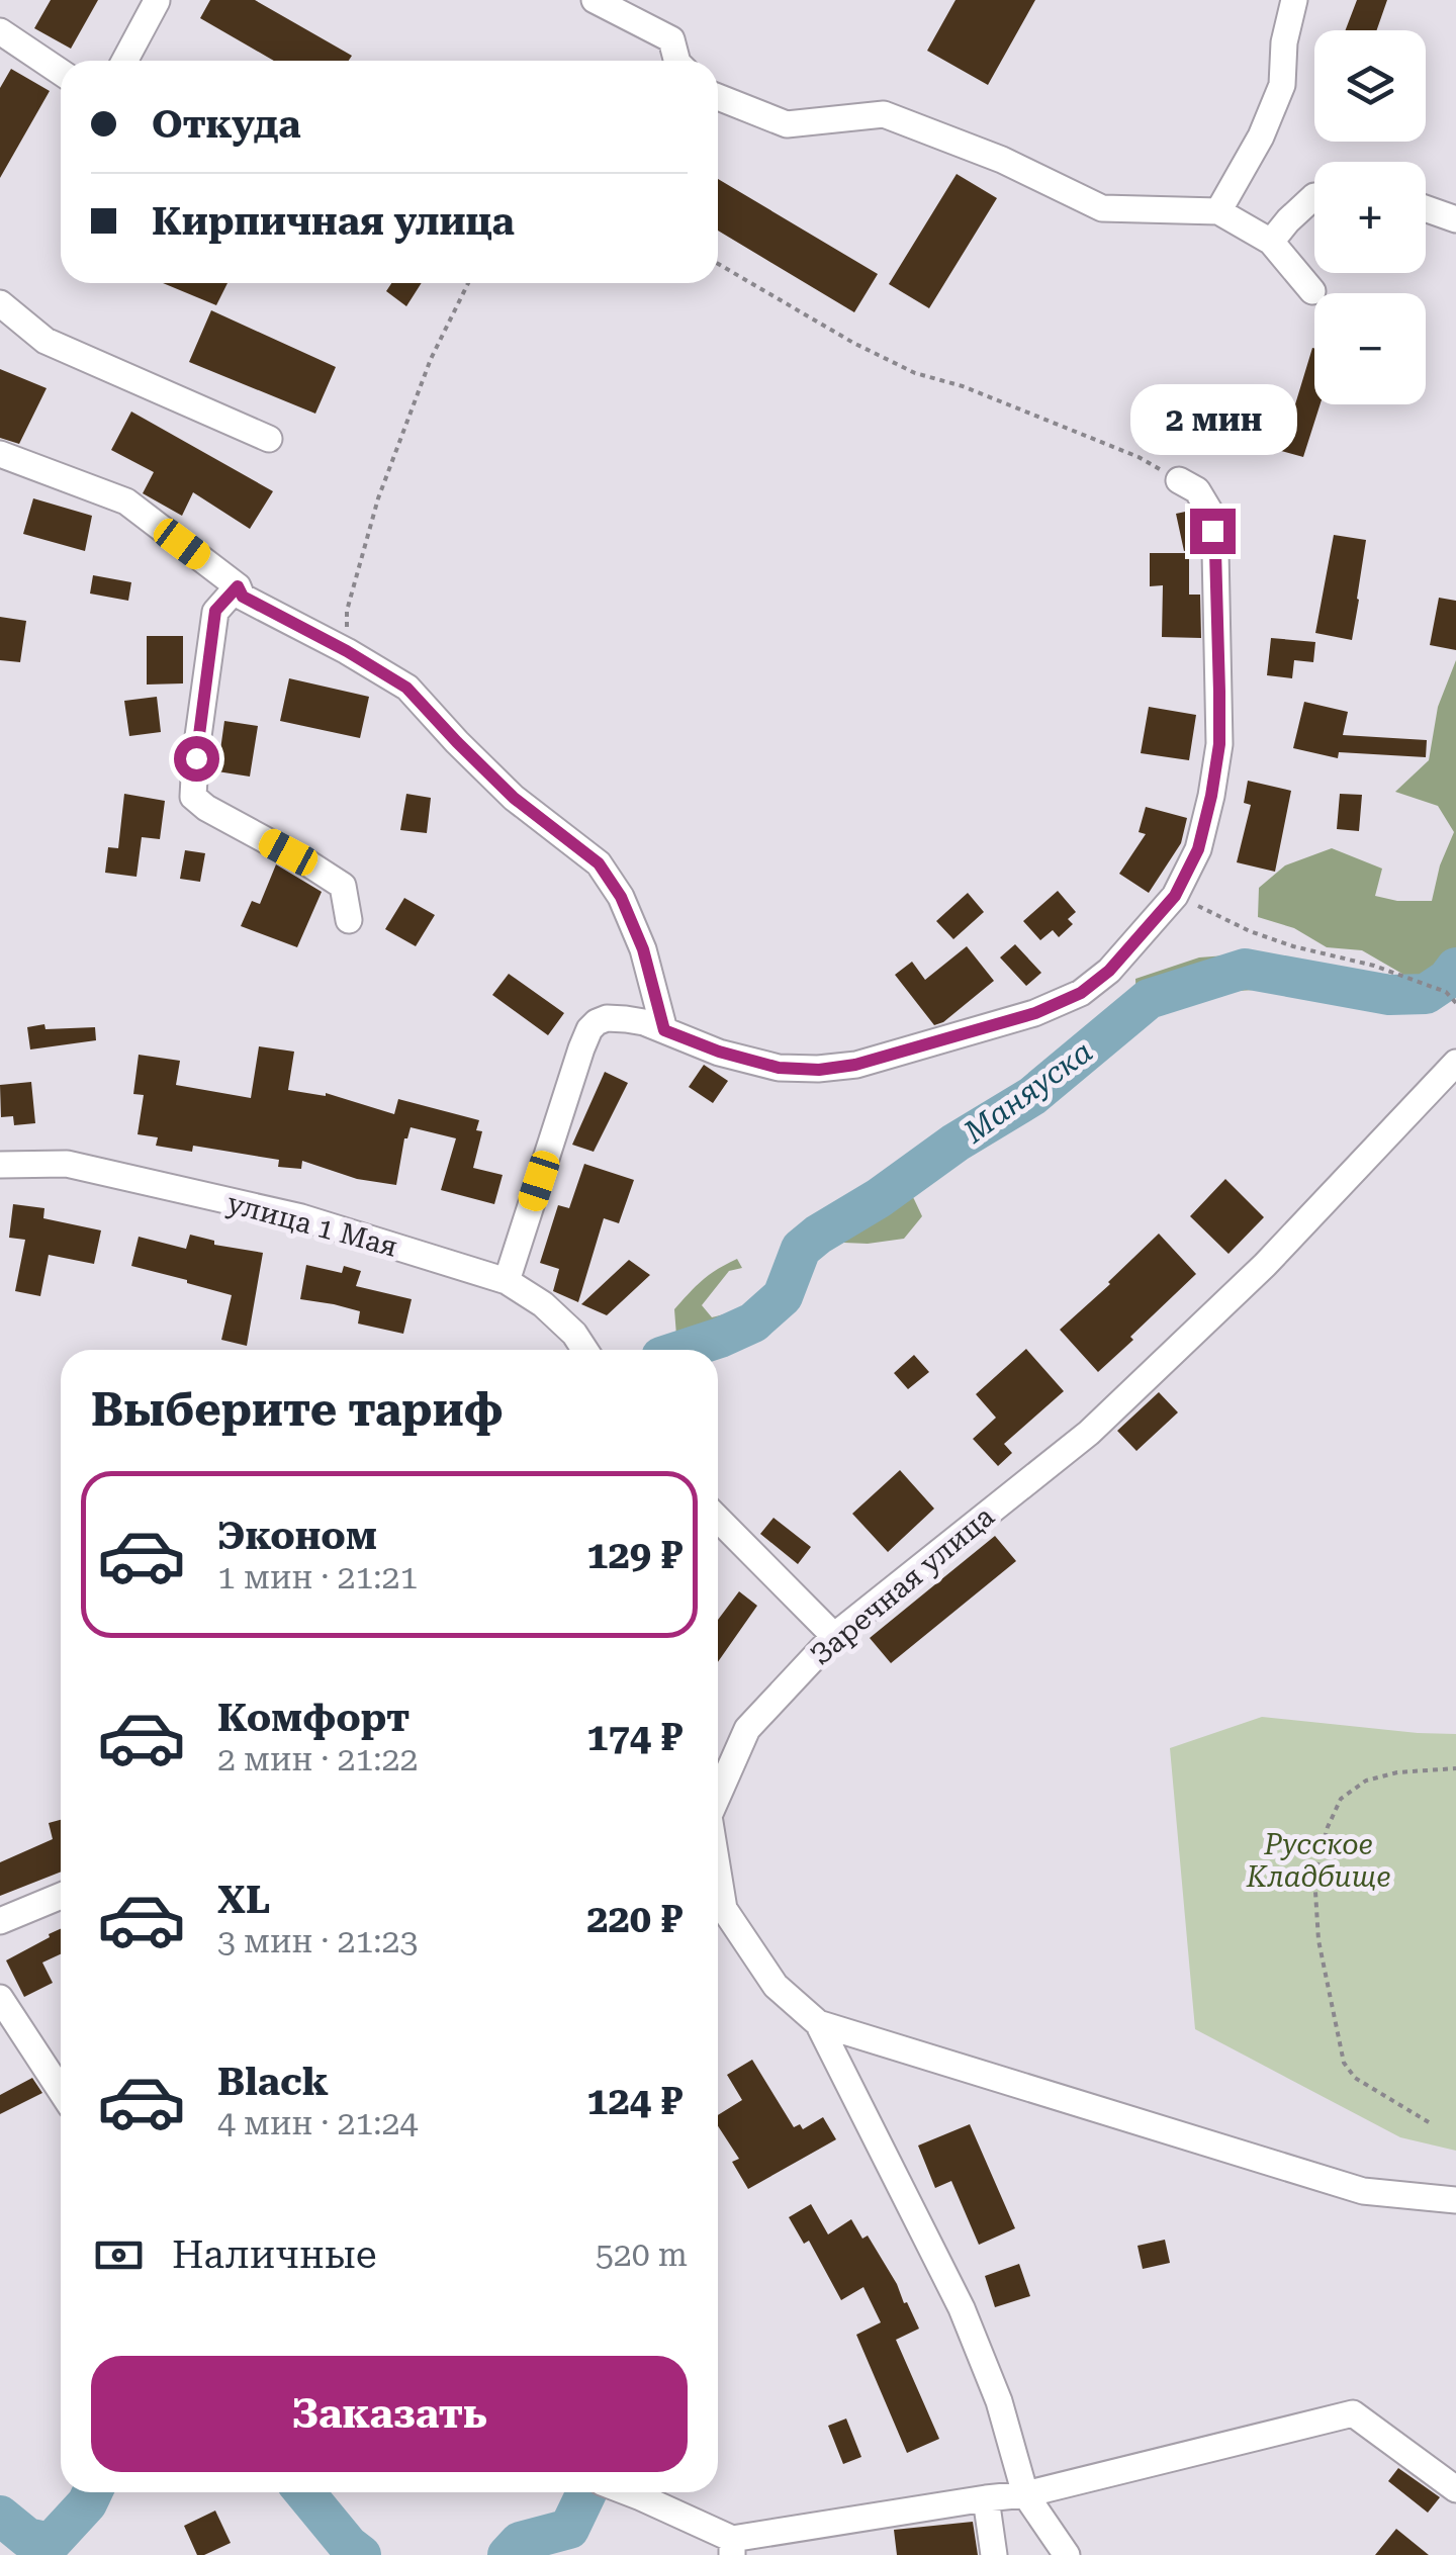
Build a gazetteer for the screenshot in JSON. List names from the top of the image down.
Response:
{
  "streets": {
    "street": ["улица 1 Мая", "Заречная улица"]
  },
  "water": ["Маняуска"],
  "parks": ["Русское Кладбище"],
  "page": {
    "map_buttons": ["+", "−"],
    "banner": ["Откуда", "Кирпичная улица"],
    "bubble": "2 мин",
    "heading": "Выберите тариф",
    "list": [
      {
        "name": "Эконом",
        "note": "1 мин · 21:21",
        "value": "129 ₽"
      },
      {
        "name": "Комфорт",
        "note": "2 мин · 21:22",
        "value": "174 ₽"
      },
      {
        "name": "XL",
        "note": "3 мин · 21:23",
        "value": "220 ₽"
      },
      {
        "name": "Black",
        "note": "4 мин · 21:24",
        "value": "124 ₽"
      }
    ],
    "pay": ["Наличные", "520 m"],
    "buttons": "Заказать"
  }
}
